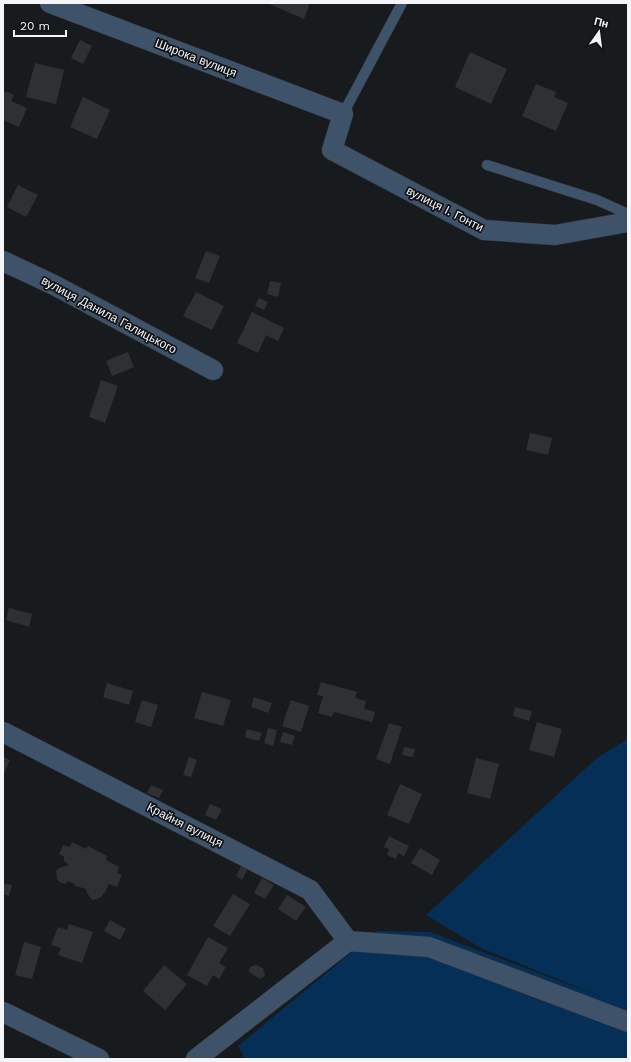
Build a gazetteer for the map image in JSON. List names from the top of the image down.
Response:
{
  "streets": {
    "street": [
      "Широка вулиця",
      "вулиця І. Гонти",
      "вулиця Данила Галицького",
      "Крайня вулиця"
    ]
  },
  "crossings": [
    ["Широка вулиця", "вулиця І. Гонти"]
  ],
  "scale_bar": "20 m",
  "north": "top"
}
